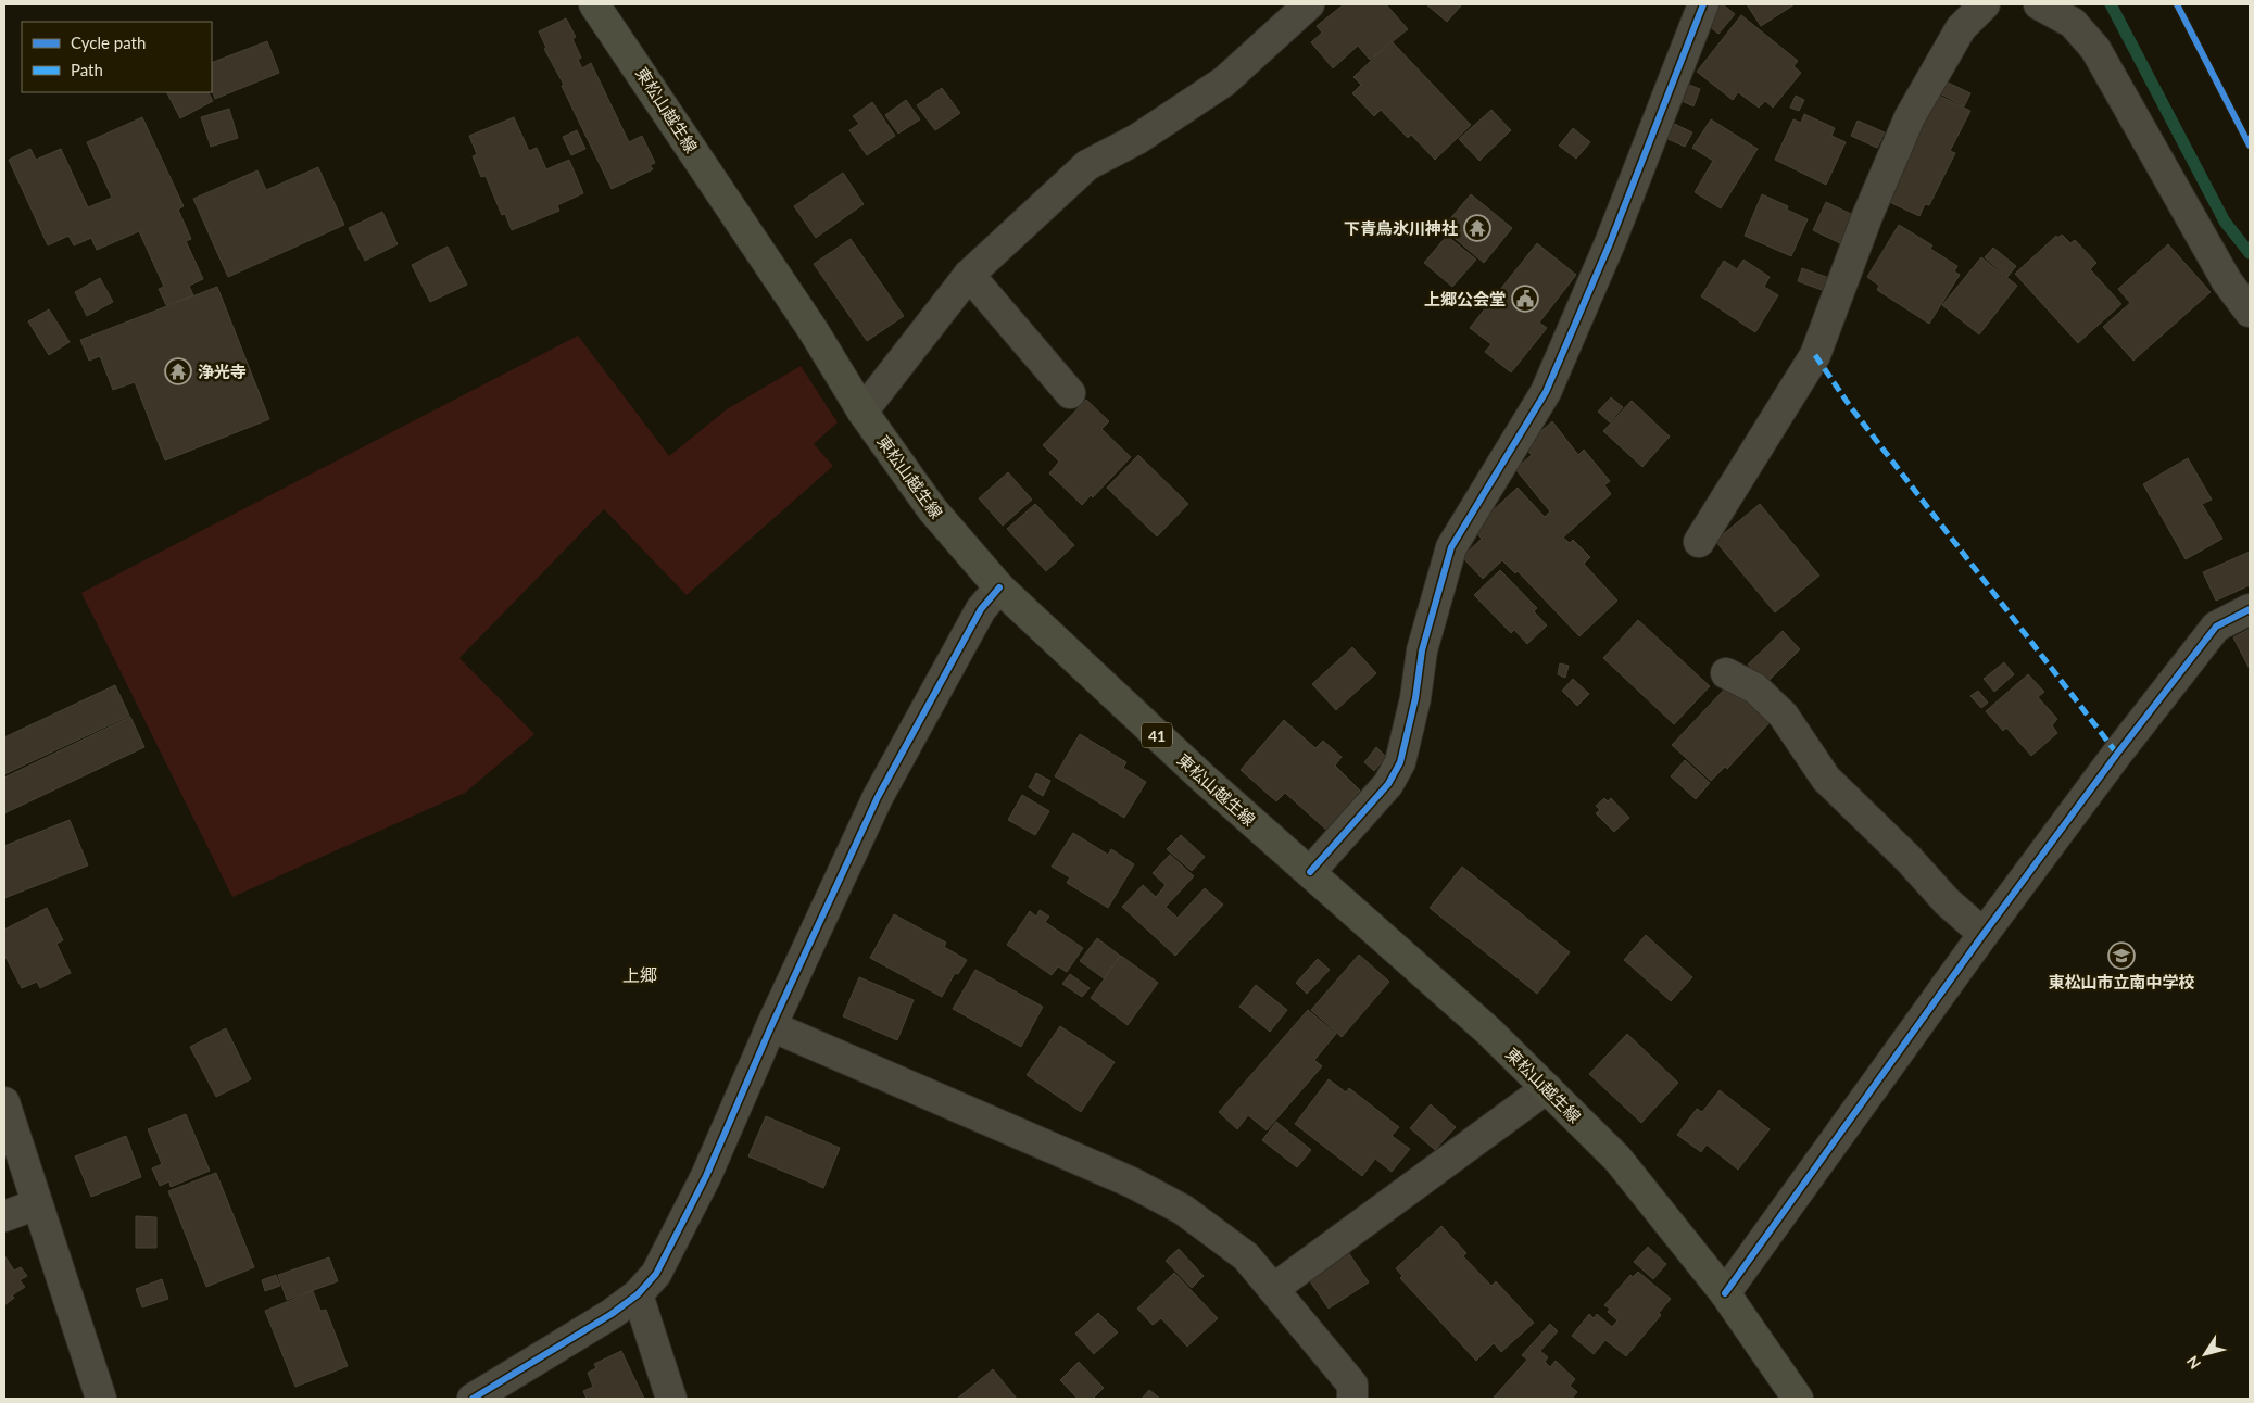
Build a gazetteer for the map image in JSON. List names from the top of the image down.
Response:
{
  "streets": {
    "main road": ["東松山越生線", "41"]
  },
  "districts": ["上郷"],
  "places": {
    "temple": ["下青鳥氷川神社", "浄光寺"],
    "public building": ["上郷公会堂"],
    "school or university": ["東松山市立南中学校"]
  },
  "legend": ["Cycle path", "Path"],
  "north": "bottom left"
}
